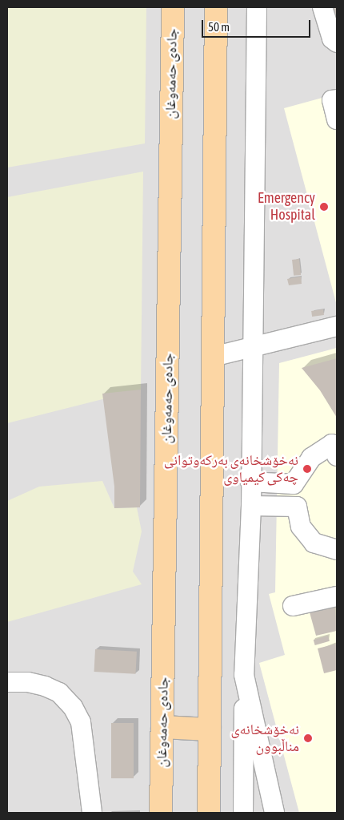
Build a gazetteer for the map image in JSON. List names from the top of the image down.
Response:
{
  "streets": {
    "main road": ["جادەی حەمەوغان"]
  },
  "places": ["Emergency Hospital", "نەخۆشخانەی بەرکەوتوانی چەکی کیمیاوی", "نەخۆشخانەی مناڵبوون"],
  "scale_bar": "50 m"
}
